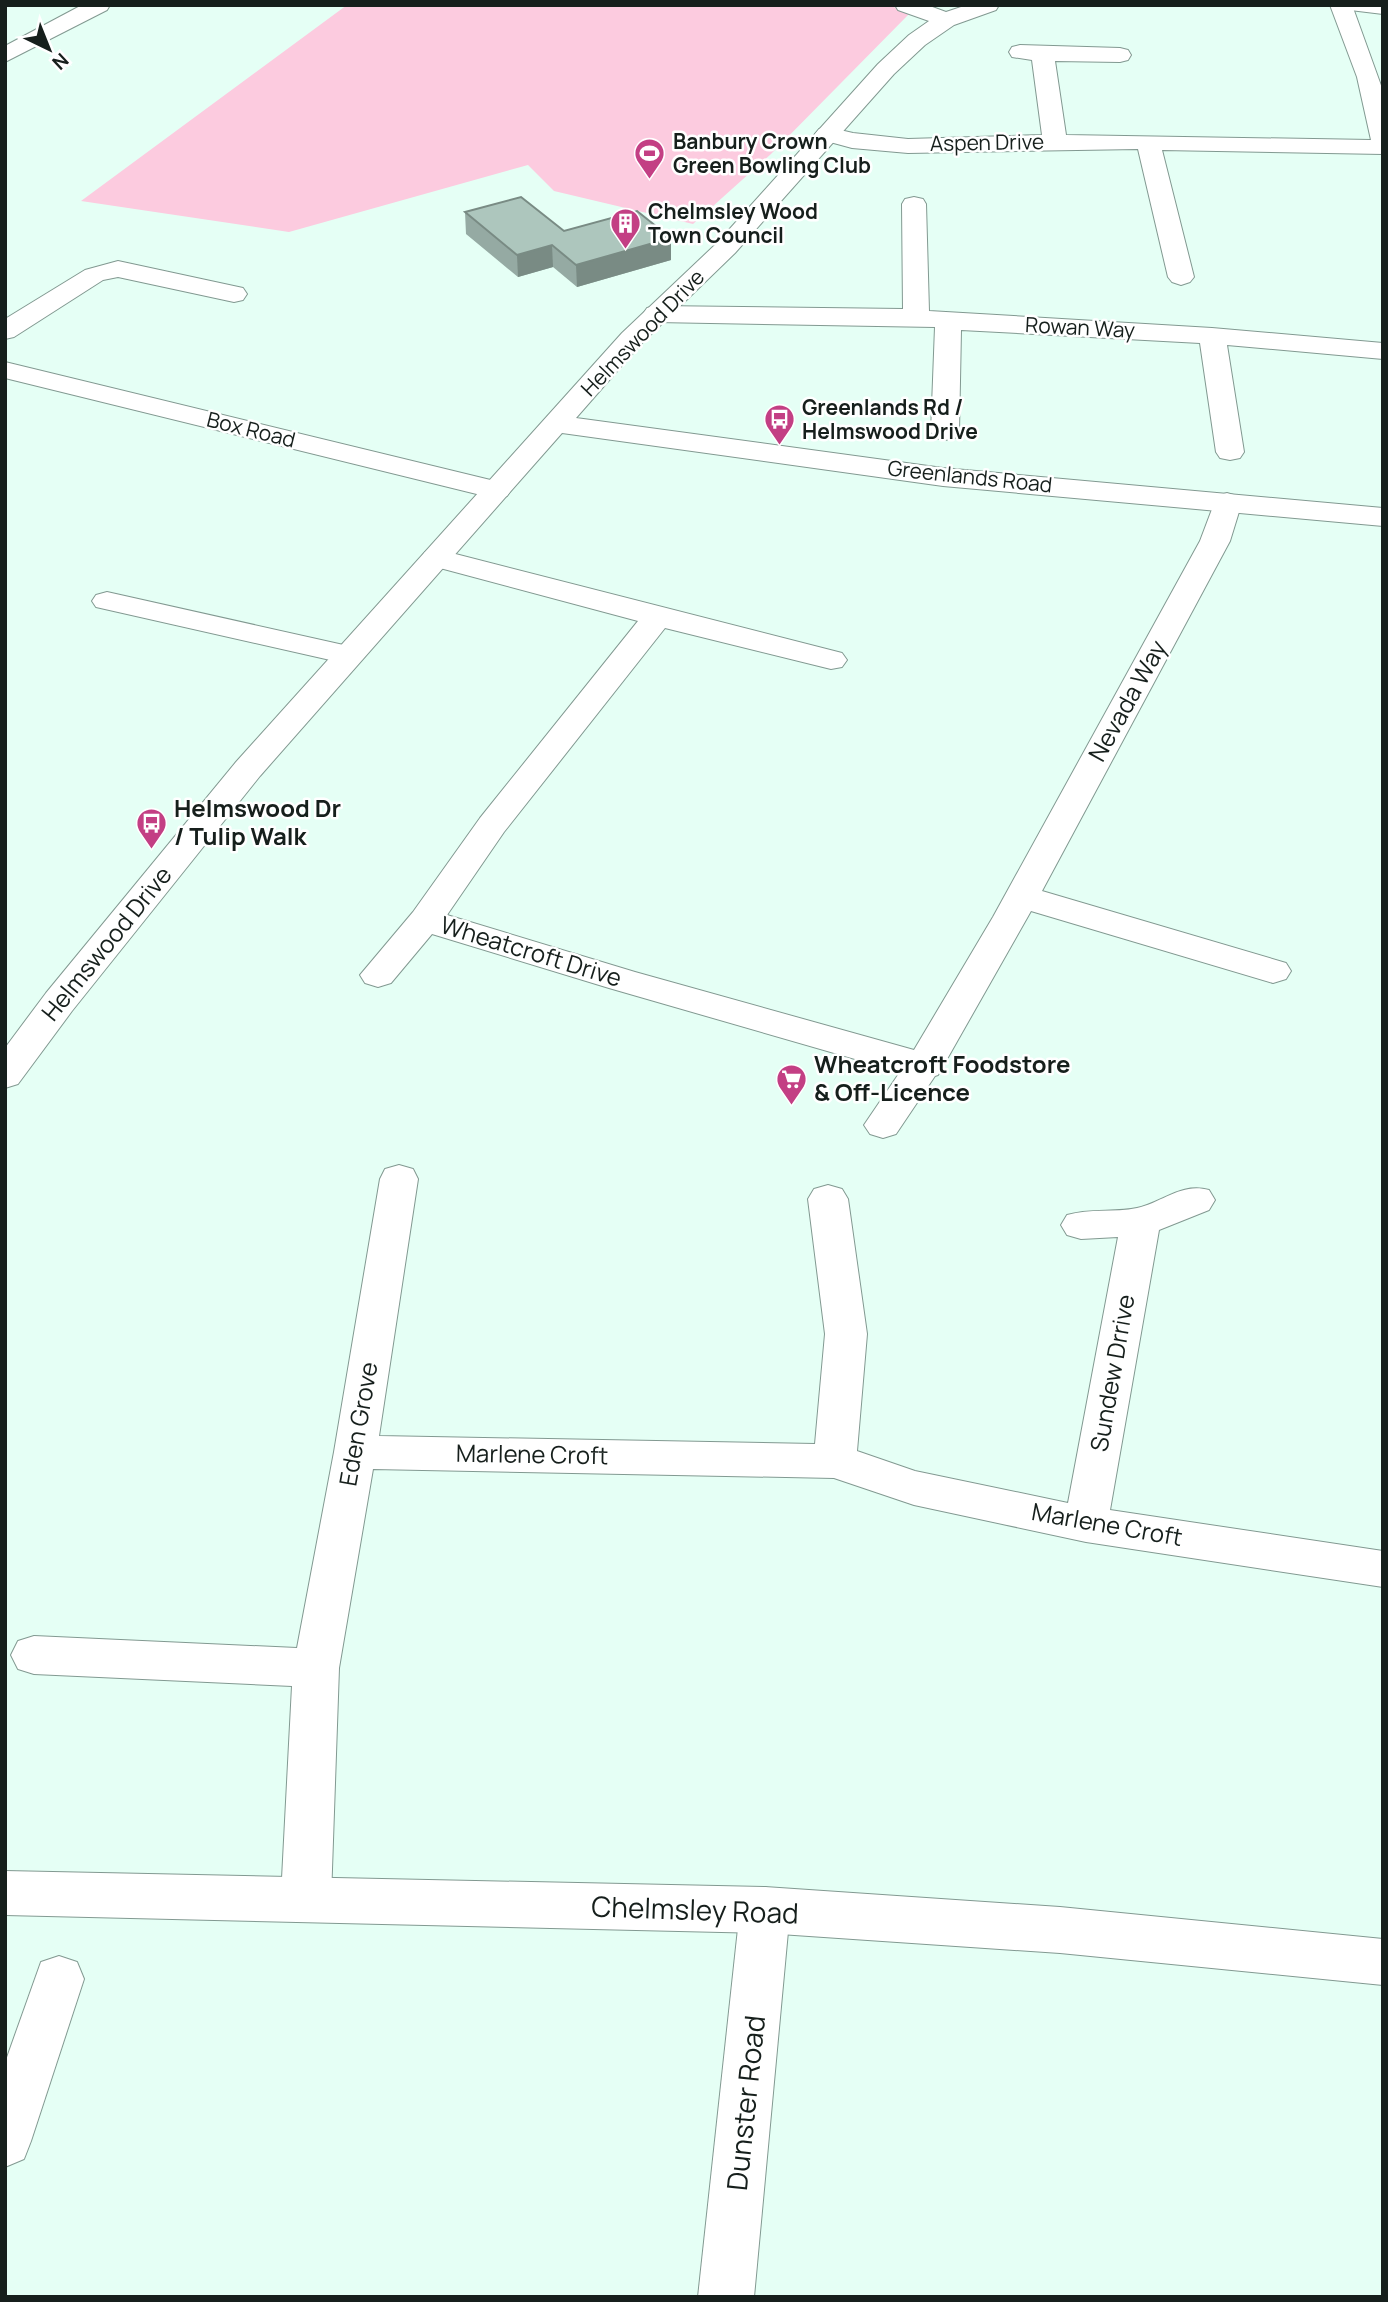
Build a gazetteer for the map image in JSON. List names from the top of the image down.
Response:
{
  "streets": {
    "street": [
      "Aspen Drive",
      "Rowan Way",
      "Helmswood Drive",
      "Box Road",
      "Greenlands Road",
      "Nevada Way",
      "Wheatcroft Drive",
      "Sundew Drrive",
      "Eden Grove",
      "Marlene Croft",
      "Chelmsley Road",
      "Dunster Road"
    ]
  },
  "crossings": [
    ["Aspen Drive", "Helmswood Drive"],
    ["Rowan Way", "Helmswood Drive"],
    ["Helmswood Drive", "Box Road"],
    ["Helmswood Drive", "Greenlands Road"],
    ["Greenlands Road", "Nevada Way"],
    ["Nevada Way", "Wheatcroft Drive"],
    ["Sundew Drrive", "Marlene Croft"],
    ["Eden Grove", "Marlene Croft"],
    ["Eden Grove", "Chelmsley Road"],
    ["Chelmsley Road", "Dunster Road"]
  ],
  "places": {
    "sports": ["Banbury Crown Green Bowling Club"],
    "building": ["Chelmsley Wood Town Council"],
    "bus stop": ["Greenlands Rd / Helmswood Drive", "Helmswood Dr / Tulip Walk"],
    "supermarket": ["Wheatcroft Foodstore & Off-Licence"]
  },
  "north": "bottom right"
}
